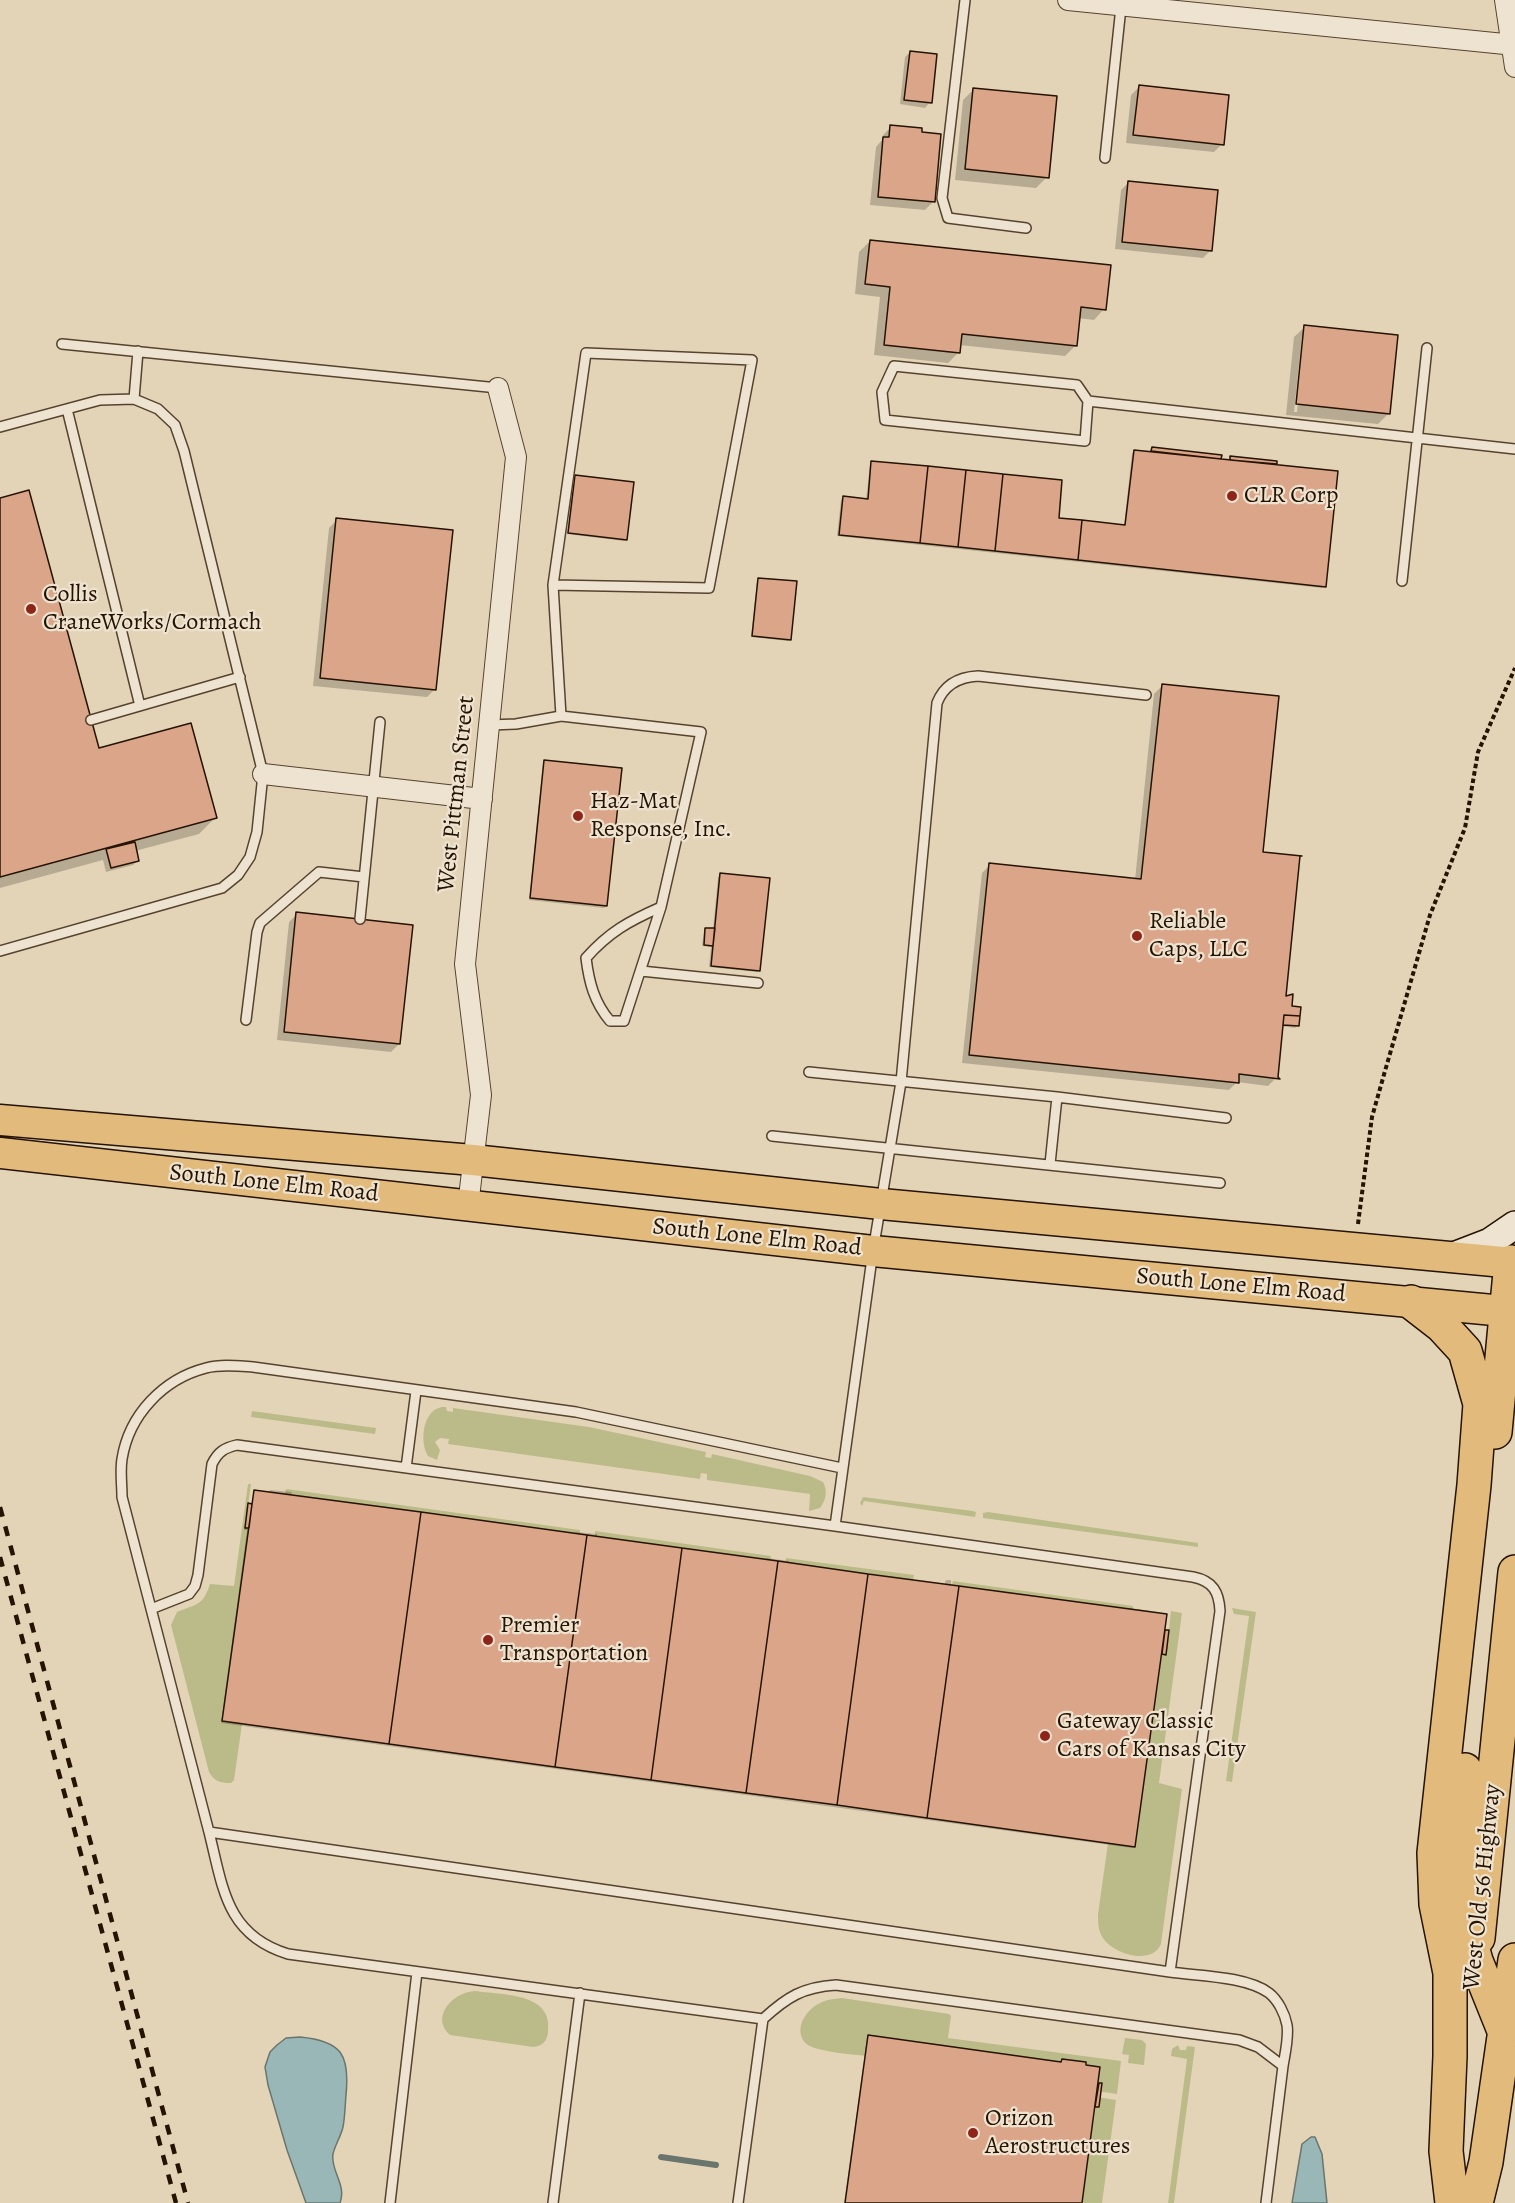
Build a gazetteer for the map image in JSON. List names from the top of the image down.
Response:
{
  "streets": {
    "highway": ["West Old 56 Highway"],
    "main road": ["South Lone Elm Road"],
    "street": ["West Pittman Street"]
  },
  "crossings": [
    ["West Pittman Street", "South Lone Elm Road"]
  ],
  "places": [
    "CLR Corp",
    "Collis CraneWorks/Cormach",
    "Haz-Mat Response, Inc.",
    "Reliable Caps, LLC",
    "Premier Transportation",
    "Gateway Classic Cars of Kansas City",
    "Orizon Aerostructures"
  ]
}
